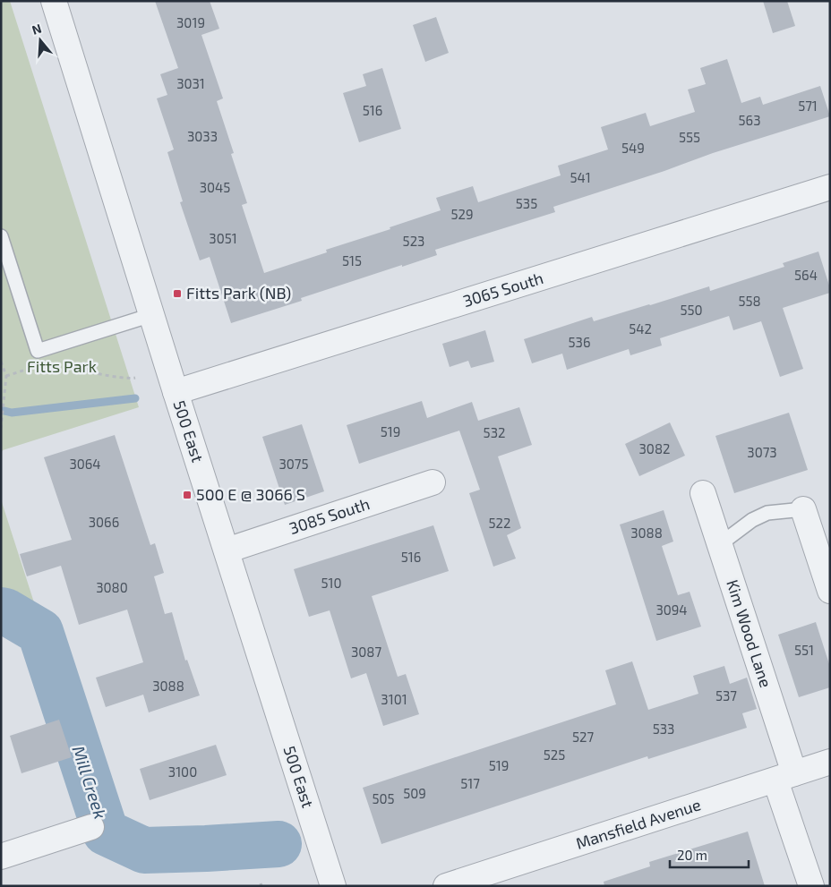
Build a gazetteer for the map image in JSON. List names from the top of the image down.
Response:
{
  "streets": {
    "street": [
      "3065 South",
      "500 East",
      "3085 South",
      "Kim Wood Lane",
      "Mansfield Avenue"
    ]
  },
  "crossings": [
    ["3065 South", "500 East"],
    ["500 East", "3085 South"],
    ["Kim Wood Lane", "Mansfield Avenue"]
  ],
  "water": ["Mill Creek"],
  "parks": ["Fitts Park"],
  "places": {
    "transit": ["Fitts Park (NB)", "500 E @ 3066 S"]
  },
  "house_numbers": [
    "3019",
    "3031",
    "571",
    "516",
    "563",
    "3033",
    "555",
    "549",
    "541",
    "3045",
    "535",
    "529",
    "3051",
    "523",
    "515",
    "564",
    "558",
    "550",
    "542",
    "536",
    "519",
    "532",
    "3082",
    "3073",
    "3064",
    "3075",
    "3066",
    "522",
    "3088",
    "516",
    "510",
    "3080",
    "3094",
    "551",
    "3087",
    "3088",
    "537",
    "3101",
    "533",
    "527",
    "525",
    "519",
    "3100",
    "517",
    "509",
    "505"
  ],
  "scale_bar": "20 m",
  "north": "top"
}
